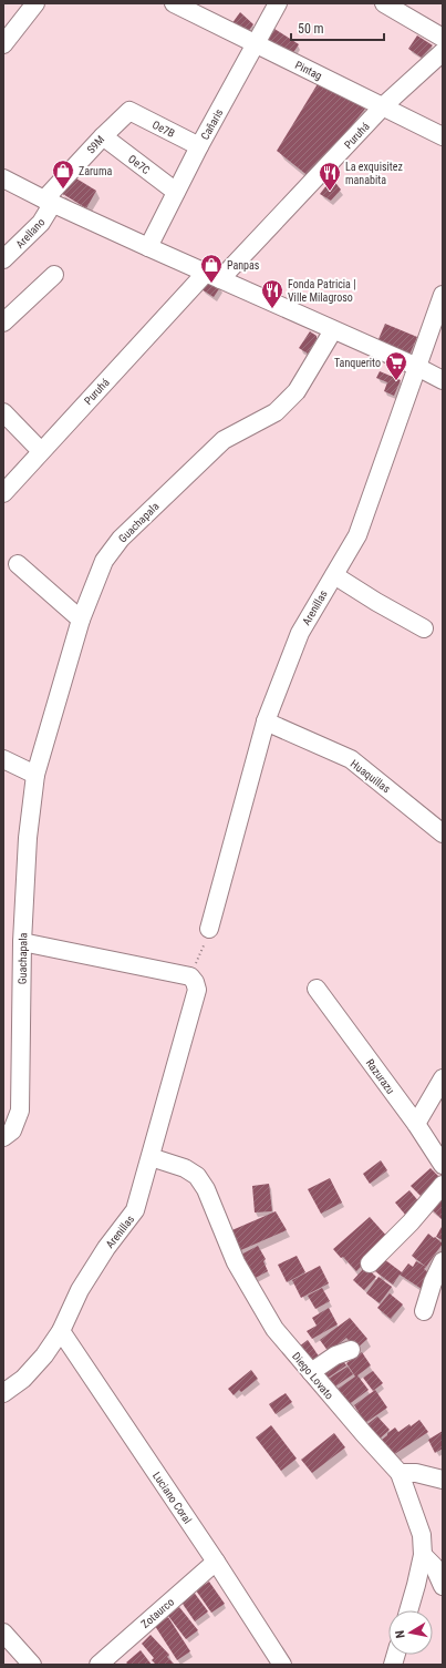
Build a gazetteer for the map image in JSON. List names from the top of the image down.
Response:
{
  "streets": {
    "street": [
      "Pintag",
      "Cañaris",
      "Oe7B",
      "Puruhá",
      "S9M",
      "Oe7C",
      "Arellano",
      "Guachapala",
      "Arenillas",
      "Huaquillas",
      "Razurazu",
      "Diego Lovato",
      "Luciano Coral",
      "Zotaurco"
    ]
  },
  "crossings": [
    ["Pintag", "Cañaris"],
    ["Pintag", "Puruhá"],
    ["Cañaris", "Oe7B"],
    ["Cañaris", "Oe7C"],
    ["Oe7B", "S9M"],
    ["S9M", "Oe7C"],
    ["S9M", "Arellano"],
    ["Arenillas", "Huaquillas"],
    ["Arenillas", "Diego Lovato"],
    ["Arenillas", "Luciano Coral"],
    ["Luciano Coral", "Zotaurco"]
  ],
  "places": {
    "shop": ["Zaruma", "Panpas"],
    "restaurant": ["La exquisitez manabita", "Fonda Patricia | Ville Milagroso"],
    "supermarket": ["Tanquerito"]
  },
  "scale_bar": "50 m",
  "north": "left"
}
